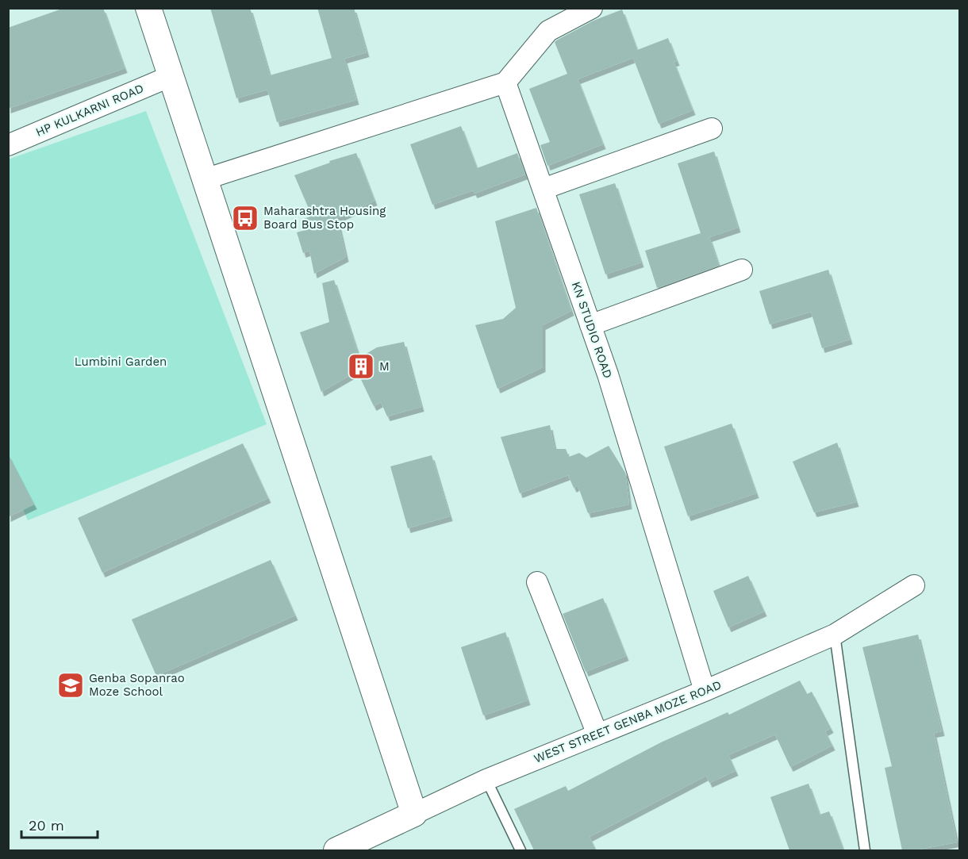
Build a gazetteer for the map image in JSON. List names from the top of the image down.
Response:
{
  "streets": {
    "street": ["HP KULKARNI ROAD", "KN STUDIO ROAD", "WEST STREET GENBA MOZE ROAD"]
  },
  "crossings": [
    ["KN STUDIO ROAD", "WEST STREET GENBA MOZE ROAD"]
  ],
  "parks": ["Lumbini Garden"],
  "places": {
    "bus stop": ["Maharashtra Housing Board Bus Stop"],
    "building": ["M"],
    "school or university": ["Genba Sopanrao Moze School"]
  },
  "scale_bar": "20 m"
}
